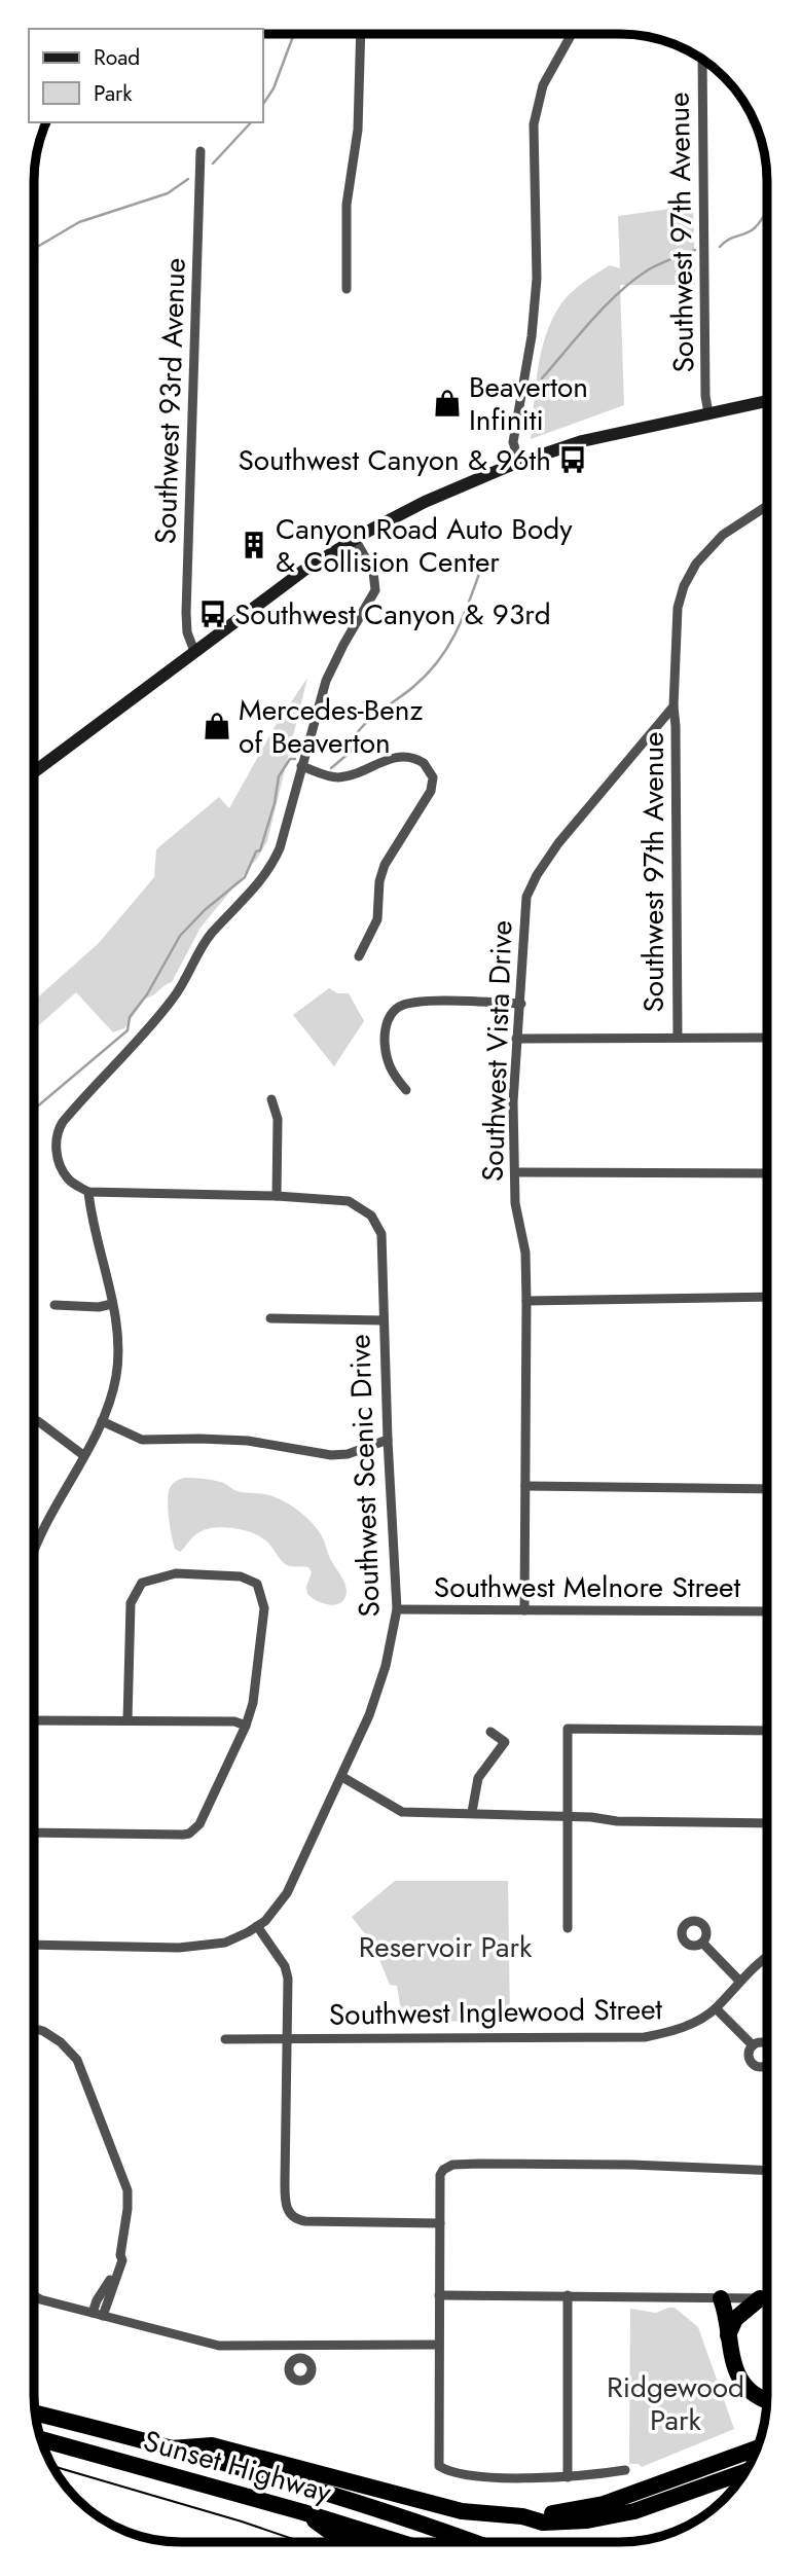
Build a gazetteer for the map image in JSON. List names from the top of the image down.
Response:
{
  "streets": {
    "highway": ["Sunset Highway"],
    "street": [
      "Southwest 97th Avenue",
      "Southwest 93rd Avenue",
      "Southwest Vista Drive",
      "Southwest Scenic Drive",
      "Southwest Melnore Street",
      "Southwest Inglewood Street"
    ]
  },
  "crossings": [
    ["Southwest 97th Avenue", "Southwest Vista Drive"],
    ["Southwest Vista Drive", "Southwest Melnore Street"],
    ["Southwest Scenic Drive", "Southwest Melnore Street"]
  ],
  "parks": ["Reservoir Park", "Ridgewood Park"],
  "places": {
    "shop": ["Beaverton Infiniti", "Mercedes-Benz of Beaverton"],
    "bus stop": ["Southwest Canyon & 96th", "Southwest Canyon & 93rd"],
    "building": ["Canyon Road Auto Body & Collision Center"]
  },
  "legend": ["Road", "Park"]
}
